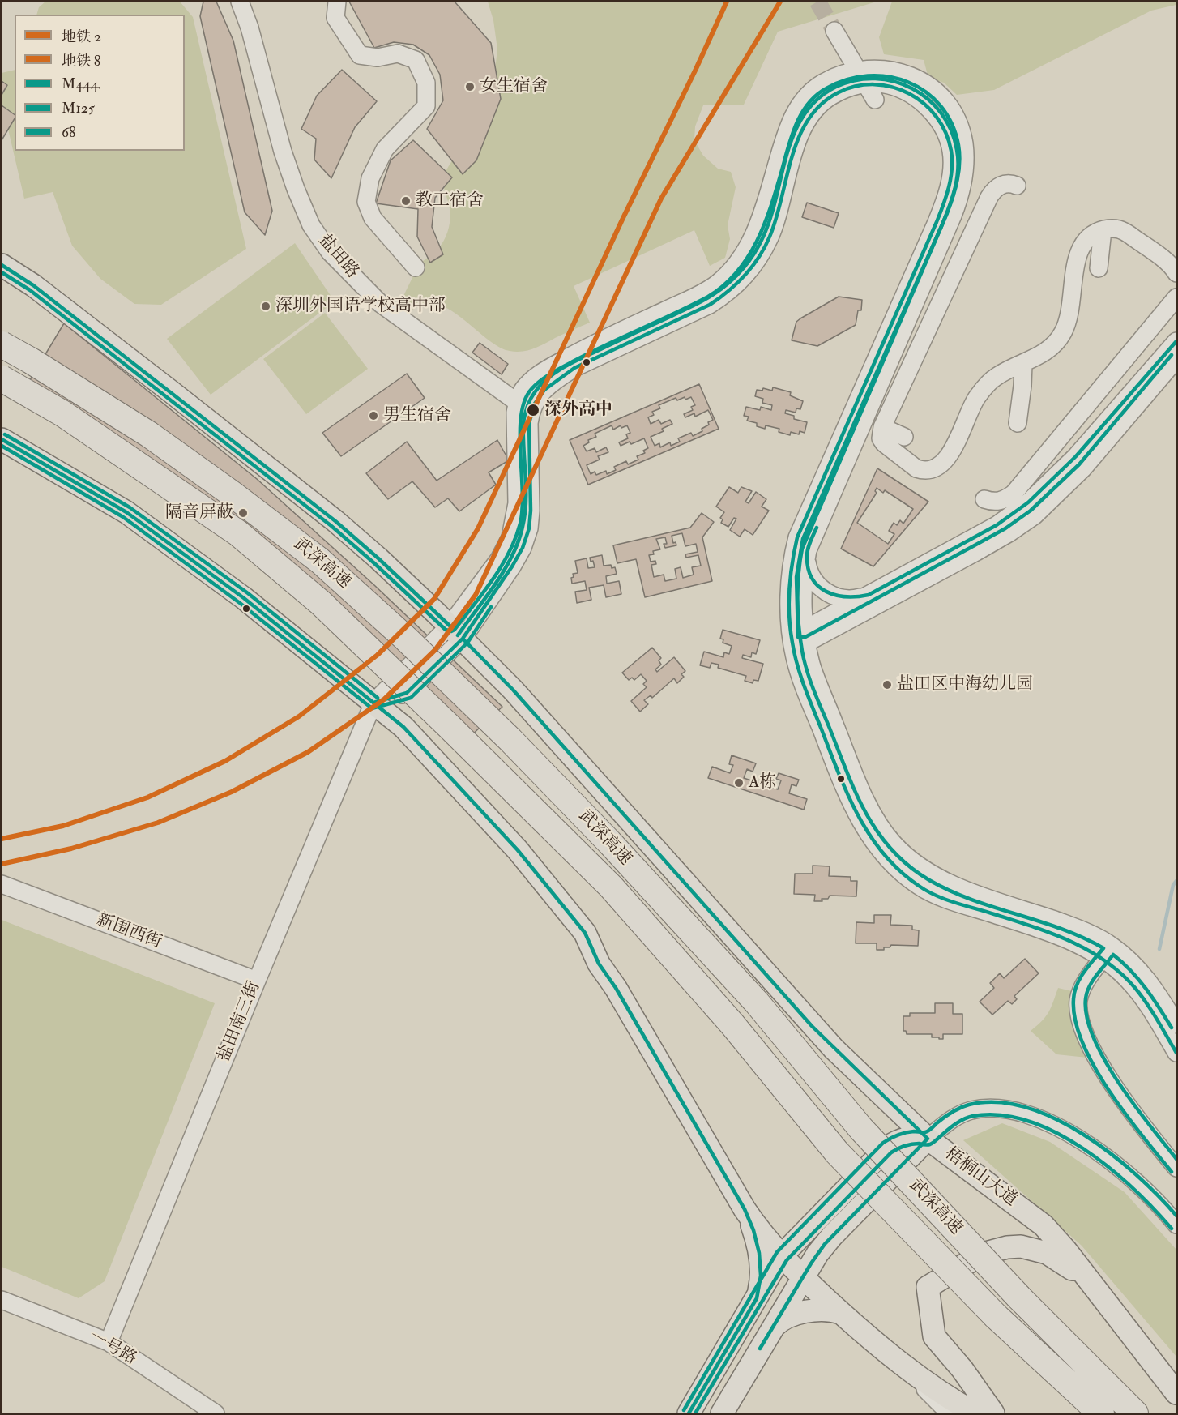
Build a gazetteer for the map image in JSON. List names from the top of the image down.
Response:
{
  "streets": {
    "highway": ["武深高速"],
    "main road": ["梧桐山大道"],
    "street": [
      "盐田路",
      "新围西街",
      "盐田南三街",
      "一号路"
    ]
  },
  "crossings": [
    ["新围西街", "盐田南三街"],
    ["盐田南三街", "一号路"]
  ],
  "places": [
    "女生宿舍",
    "教工宿舍",
    "深圳外国语学校高中部",
    "深外高中",
    "男生宿舍",
    "隔音屏蔽",
    "盐田区中海幼儿园",
    "A栋"
  ],
  "lines": [
    "metro line 2",
    "metro line 8",
    "transit line M125",
    "transit line 68",
    "transit line M444"
  ],
  "legend": [
    "地铁 2",
    "地铁 8",
    "M444",
    "M125",
    "68"
  ]
}
